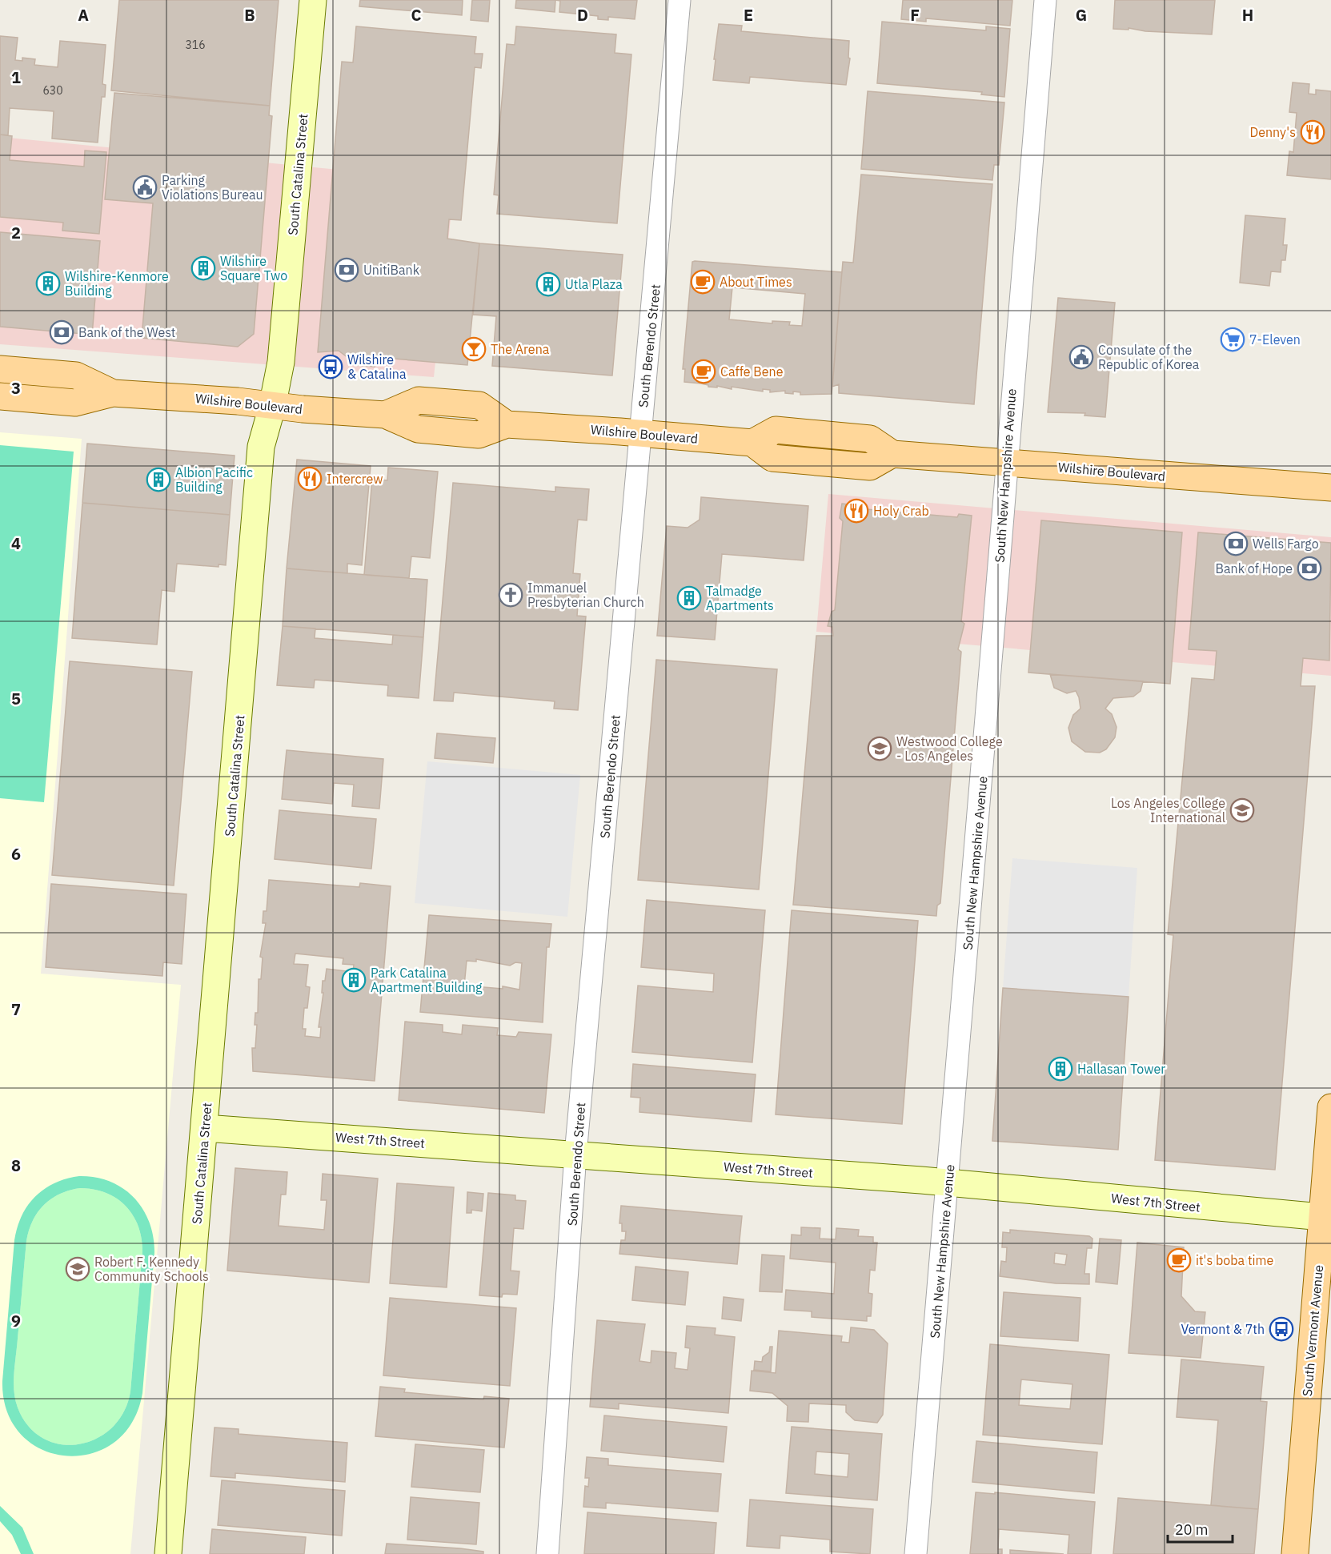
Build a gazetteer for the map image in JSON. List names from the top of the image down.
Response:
{
  "streets": {
    "main road": ["Wilshire Boulevard", "South Vermont Avenue"],
    "street": [
      "South Catalina Street",
      "South Berendo Street",
      "South New Hampshire Avenue",
      "West 7th Street"
    ]
  },
  "crossings": [
    ["South Catalina Street", "Wilshire Boulevard"],
    ["South Catalina Street", "West 7th Street"],
    ["South Berendo Street", "Wilshire Boulevard"],
    ["South Berendo Street", "West 7th Street"],
    ["Wilshire Boulevard", "South New Hampshire Avenue"],
    ["South New Hampshire Avenue", "West 7th Street"],
    ["West 7th Street", "South Vermont Avenue"]
  ],
  "places": {
    "restaurant": ["Denny's", "Intercrew", "Holy Crab"],
    "public building": ["Parking Violations Bureau", "Consulate of the Republic of Korea"],
    "building": [
      "Wilshire Square Two",
      "Wilshire-Kenmore Building",
      "Utla Plaza",
      "Albion Pacific Building",
      "Talmadge Apartments",
      "Park Catalina Apartment Building",
      "Hallasan Tower"
    ],
    "bank": [
      "UnitiBank",
      "Bank of the West",
      "Wells Fargo",
      "Bank of Hope"
    ],
    "cafe": ["About Times", "Caffe Bene", "it's boba time"],
    "supermarket": ["7-Eleven"],
    "bar": ["The Arena"],
    "bus stop": ["Wilshire & Catalina", "Vermont & 7th"],
    "church": ["Immanuel Presbyterian Church"],
    "school or university": ["Westwood College - Los Angeles", "Los Angeles College International", "Robert F. Kennedy Community Schools"]
  },
  "house_numbers": ["316", "630"],
  "scale_bar": "20 m",
  "grid": {
    "columns": [
      "A",
      "B",
      "C",
      "D",
      "E",
      "F",
      "G",
      "H"
    ],
    "rows": [
      "1",
      "2",
      "3",
      "4",
      "5",
      "6",
      "7",
      "8",
      "9"
    ]
  }
}
